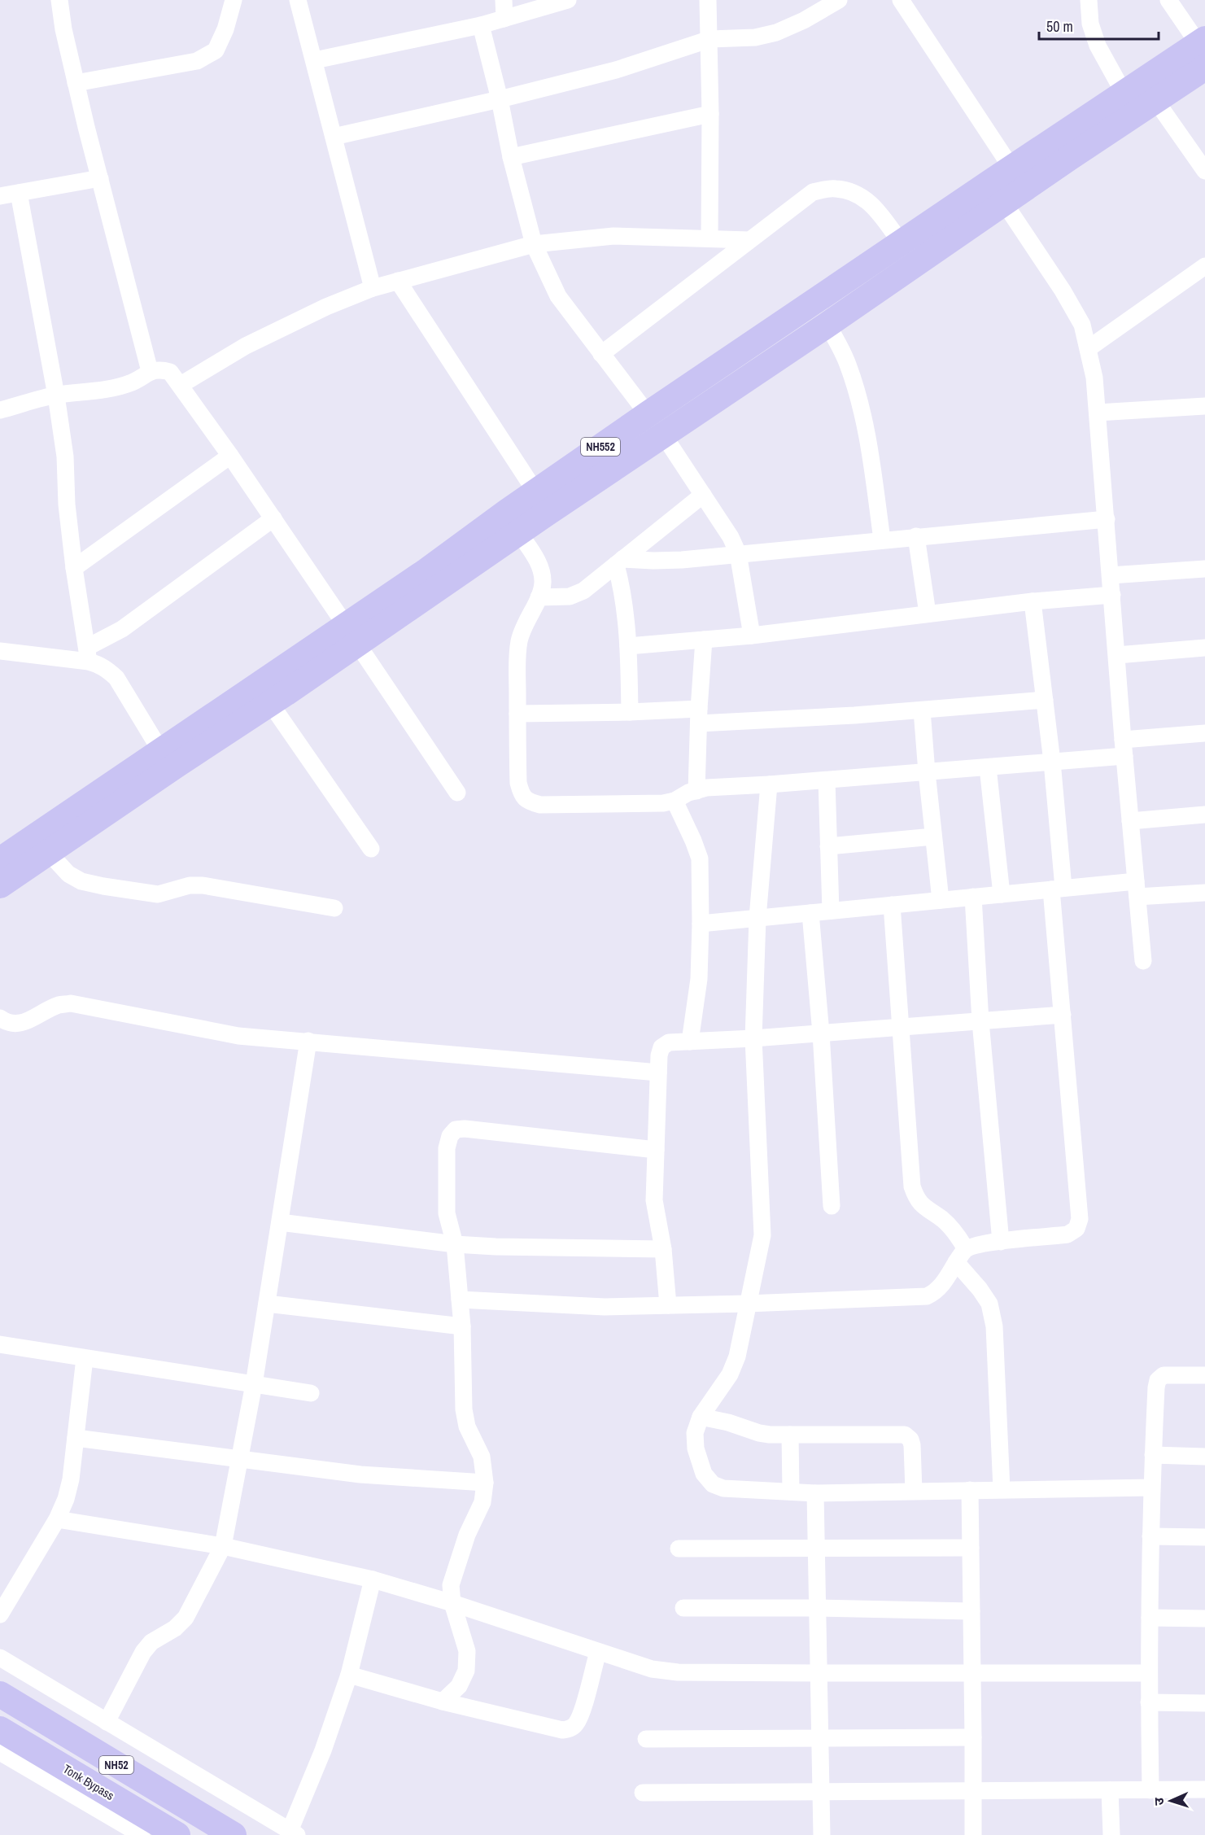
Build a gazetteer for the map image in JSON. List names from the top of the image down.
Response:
{
  "streets": {
    "highway": ["NH552", "NH52", "Tonk Bypass"]
  },
  "scale_bar": "50 m",
  "north": "left"
}
